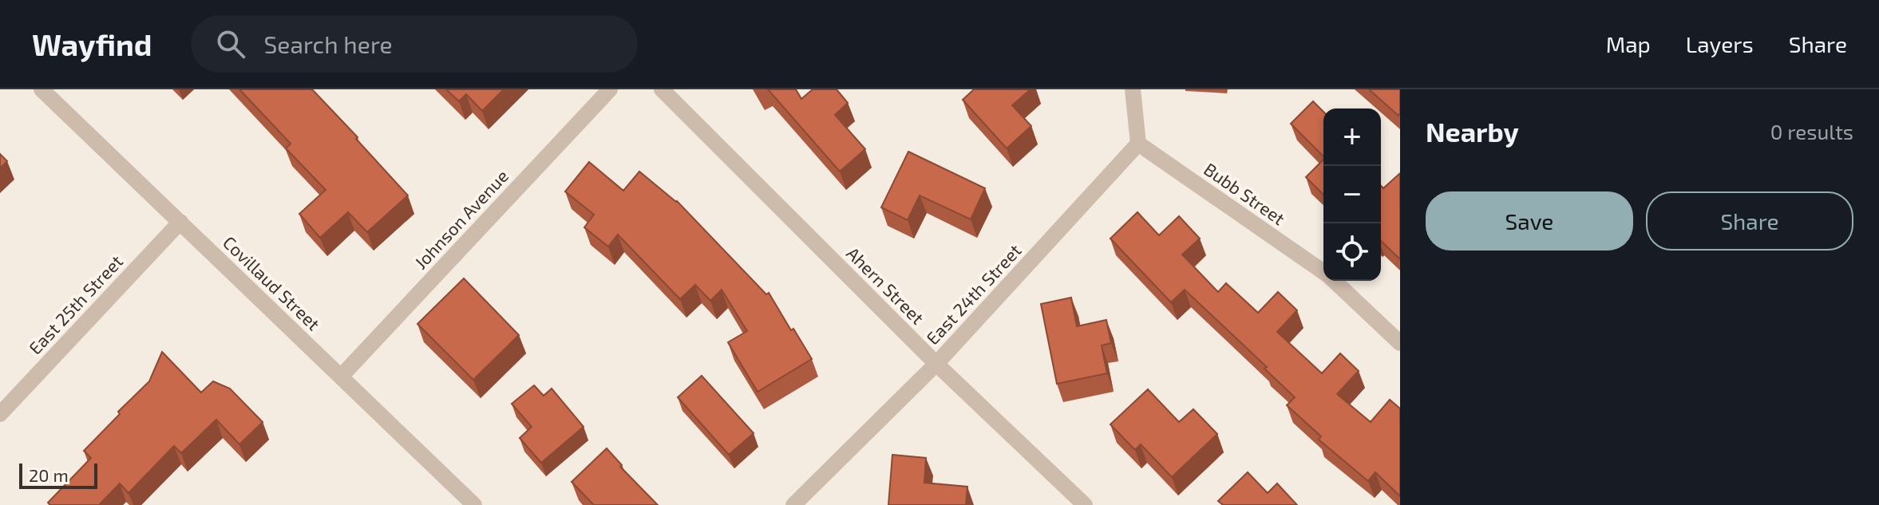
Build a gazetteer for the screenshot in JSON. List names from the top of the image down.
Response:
{
  "streets": {
    "street": [
      "Bubb Street",
      "Johnson Avenue",
      "Covillaud Street",
      "Ahern Street",
      "East 24th Street",
      "East 25th Street"
    ]
  },
  "crossings": [
    ["Bubb Street", "East 24th Street"],
    ["Johnson Avenue", "Covillaud Street"],
    ["Covillaud Street", "East 25th Street"],
    ["Ahern Street", "East 24th Street"]
  ],
  "scale_bar": "20 m",
  "page": {
    "header": "Wayfind",
    "search": "Search here",
    "nav": ["Map", "Layers", "Share"],
    "heading": ["Nearby", "0 results"],
    "map_buttons": ["+", "−"],
    "buttons": ["Save", "Share"],
    "scale": "20 m"
  }
}
